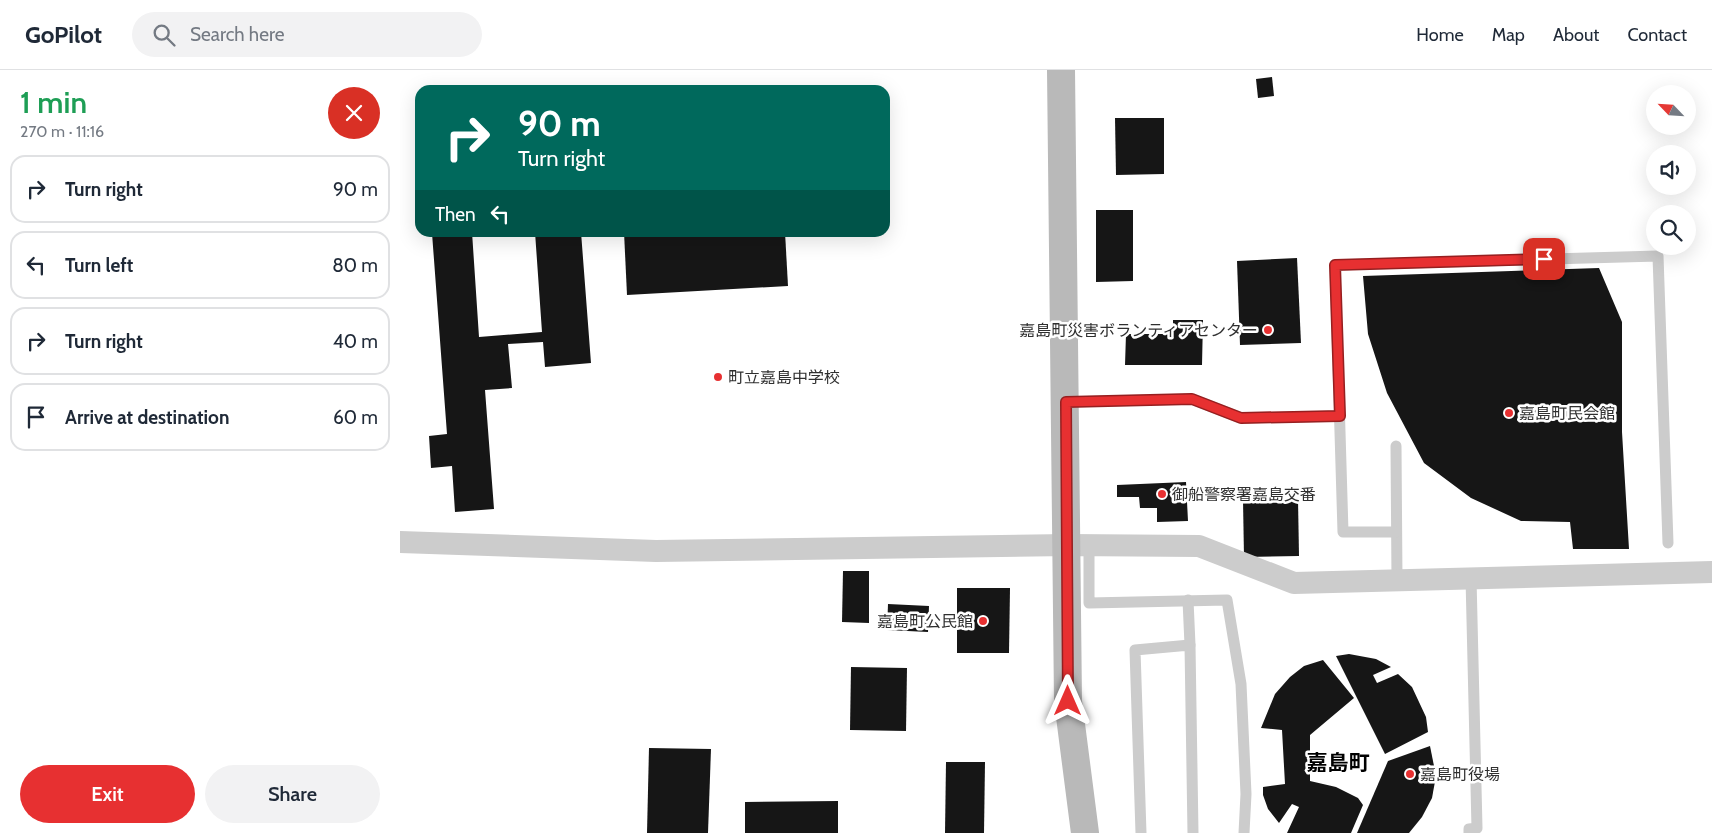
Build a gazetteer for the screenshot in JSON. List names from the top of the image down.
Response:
{
  "districts": ["嘉島町"],
  "places": [
    "嘉島町災害ボランティアセンター",
    "町立嘉島中学校",
    "嘉島町民会館",
    "御船警察署嘉島交番",
    "嘉島町公民館",
    "嘉島町役場"
  ],
  "north": "top left",
  "page": {
    "header": "GoPilot",
    "search": "Search here",
    "nav": [
      "Home",
      "Map",
      "About",
      "Contact"
    ],
    "heading": ["1 min", "270 m · 11:16"],
    "turn": ["90 m", "Turn right"],
    "list": [
      {
        "name": "Turn right",
        "value": "90 m"
      },
      {
        "name": "Turn left",
        "value": "80 m"
      },
      {
        "name": "Turn right",
        "value": "40 m"
      },
      {
        "name": "Arrive at destination",
        "value": "60 m"
      }
    ],
    "then": "Then",
    "buttons": ["Exit", "Share"]
  }
}
